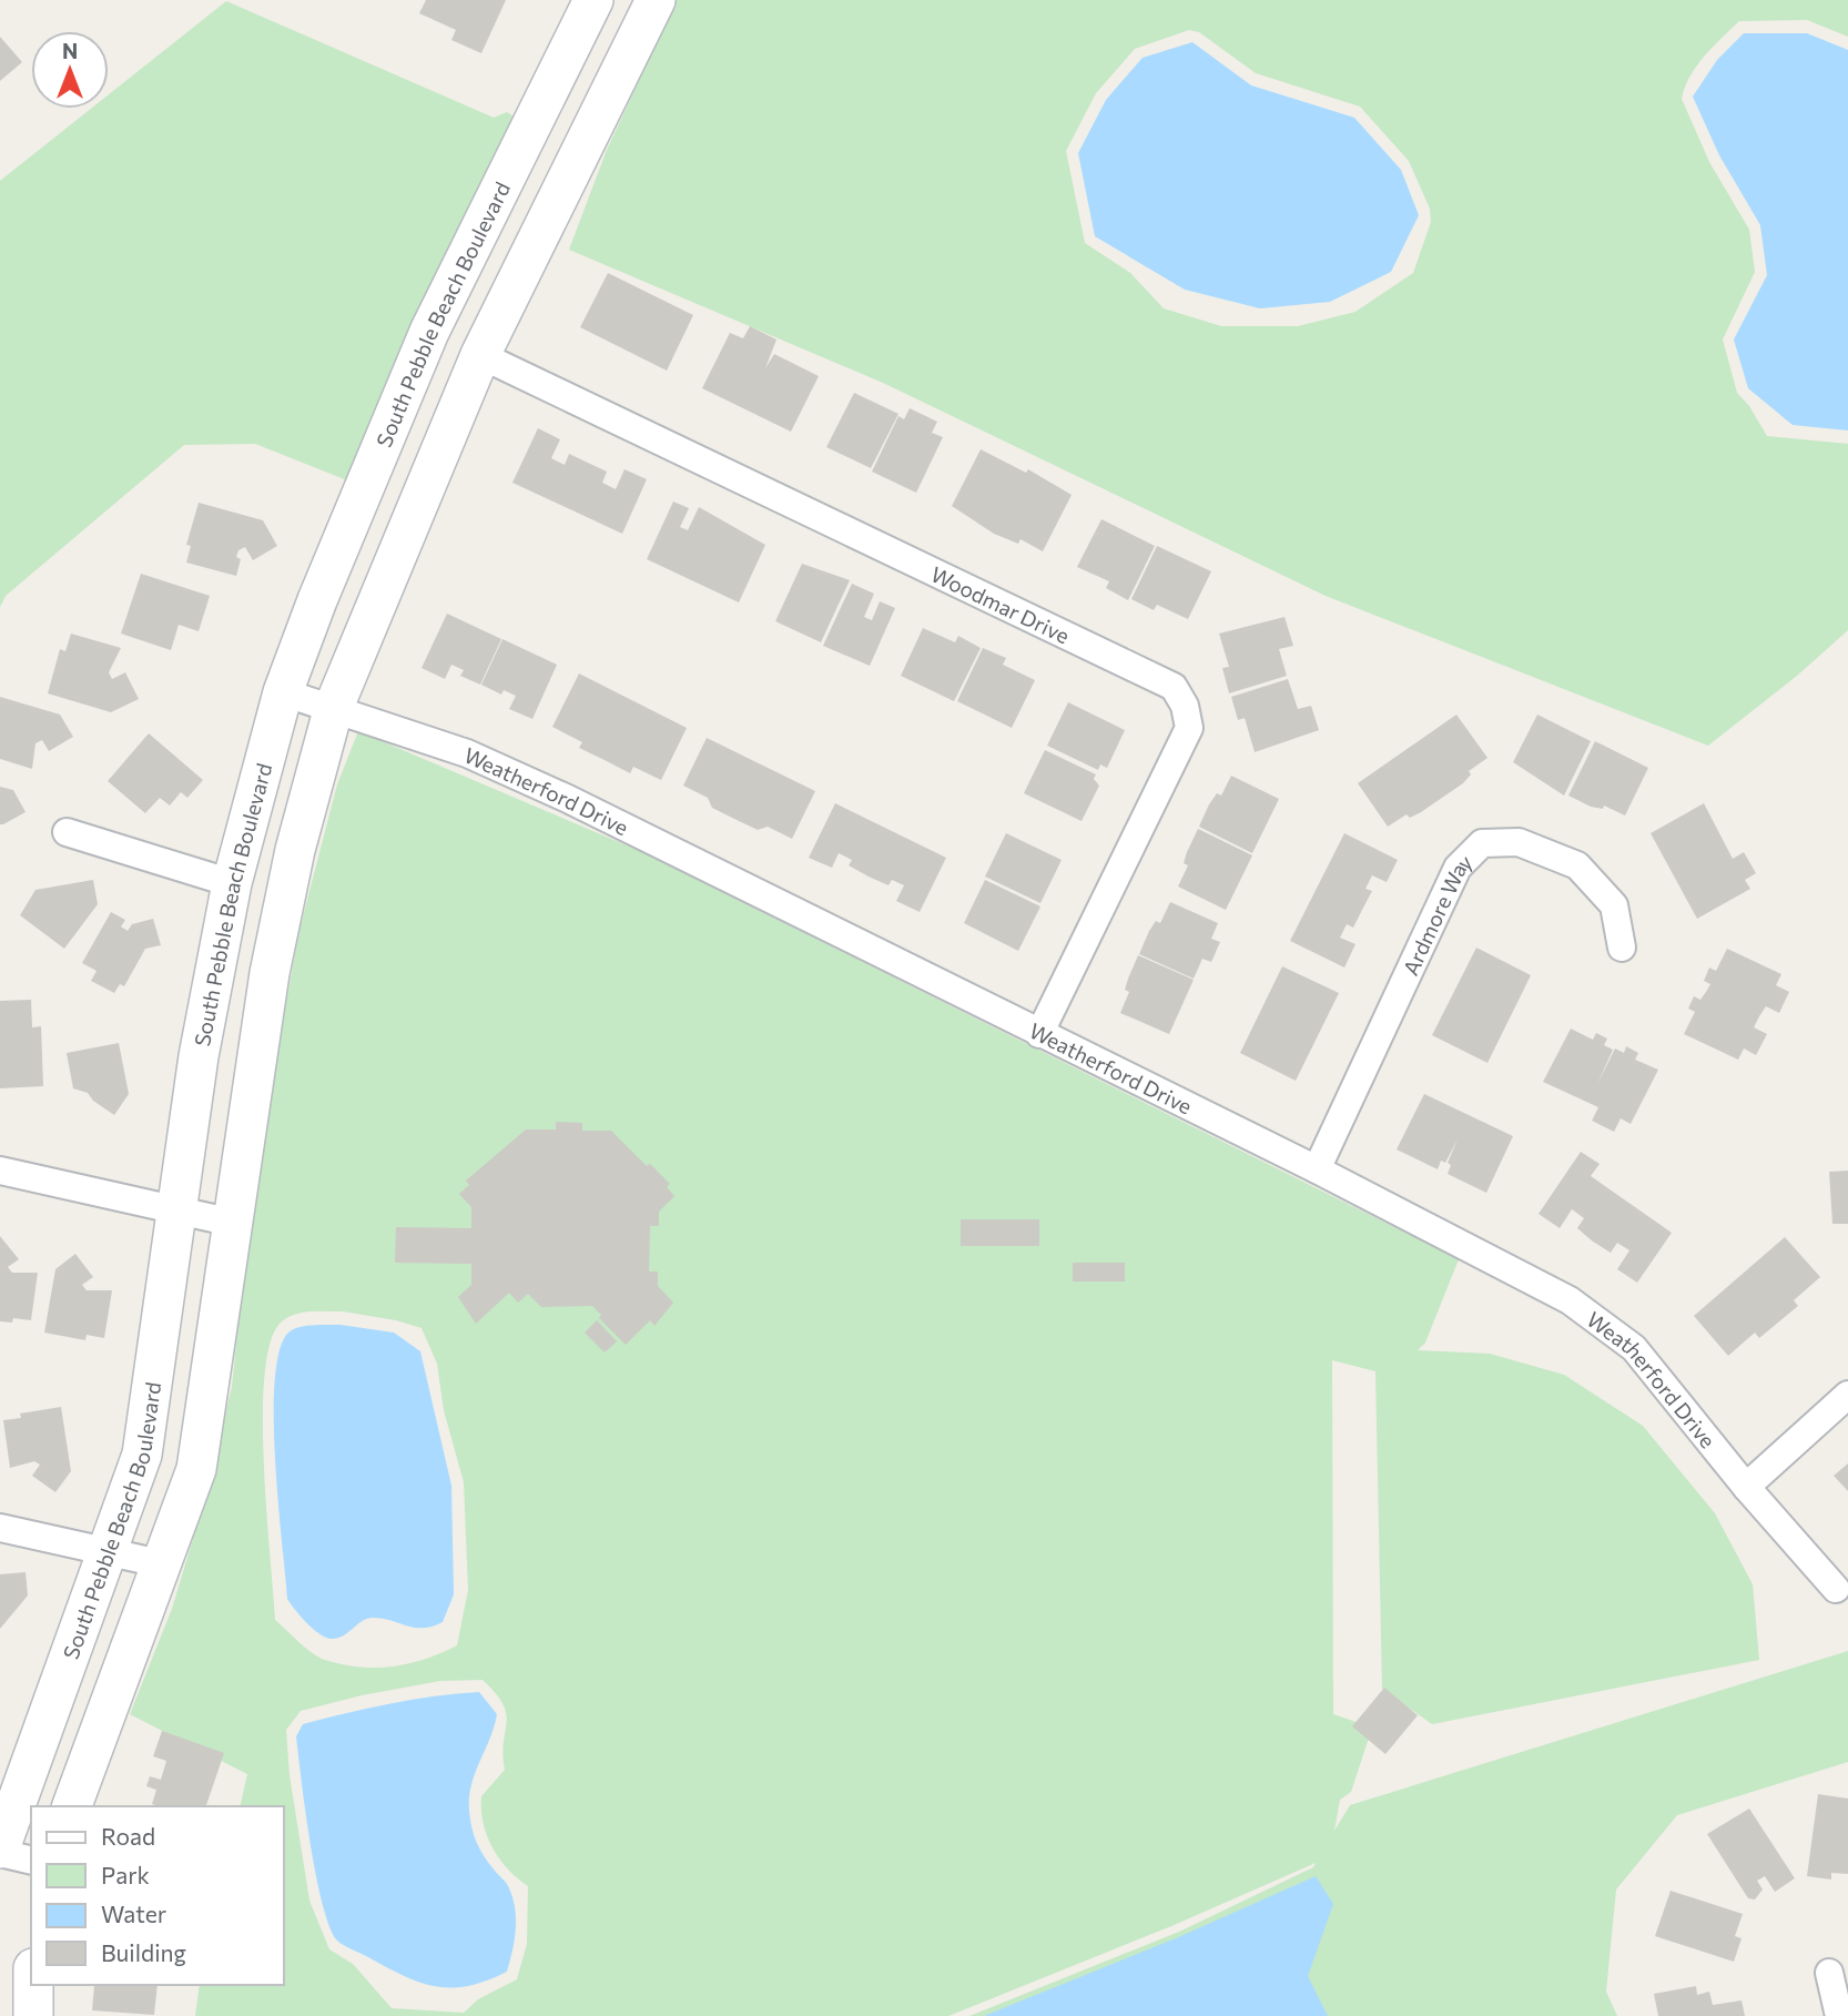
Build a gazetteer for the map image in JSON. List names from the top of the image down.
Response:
{
  "streets": {
    "street": [
      "South Pebble Beach Boulevard",
      "Woodmar Drive",
      "Weatherford Drive",
      "Ardmore Way"
    ]
  },
  "crossings": [
    ["South Pebble Beach Boulevard", "Weatherford Drive"],
    ["Woodmar Drive", "Weatherford Drive"],
    ["Weatherford Drive", "Ardmore Way"]
  ],
  "legend": [
    "Road",
    "Park",
    "Water",
    "Building"
  ],
  "north": "top"
}
